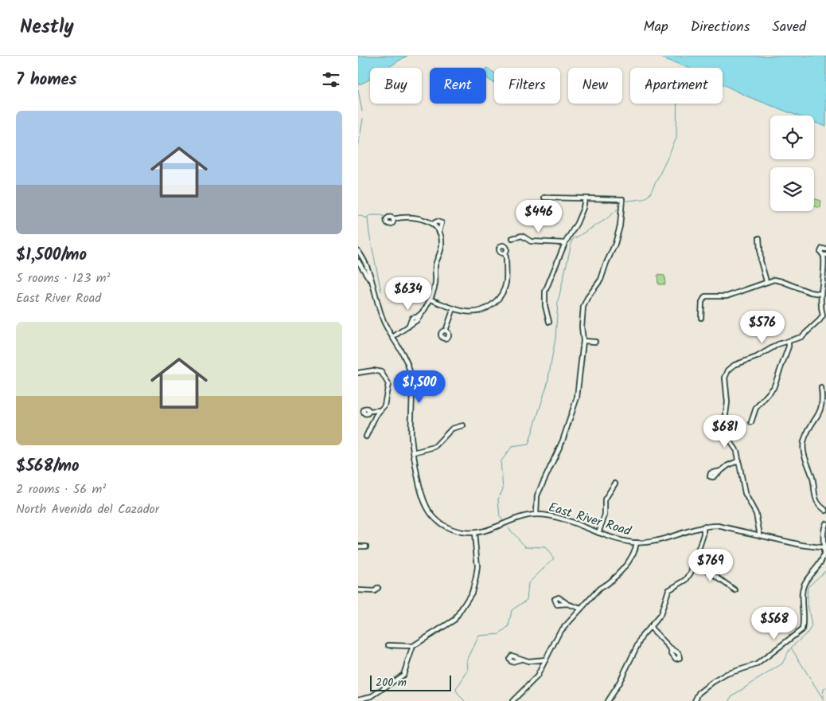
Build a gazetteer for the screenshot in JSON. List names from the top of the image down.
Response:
{
  "streets": {
    "street": ["East River Road"]
  },
  "scale_bar": "200 m",
  "page": {
    "header": "Nestly",
    "nav": ["Map", "Directions", "Saved"],
    "heading": "7 homes",
    "chip": [
      "Buy",
      "Rent",
      "Filters",
      "New",
      "Apartment"
    ],
    "list": [
      {
        "name": "$1,500/mo",
        "note": "5 rooms · 123 m² · East River Road"
      },
      {
        "name": "$568/mo",
        "note": "2 rooms · 56 m² · North Avenida del Cazador"
      }
    ],
    "price": [
      "$446",
      "$634",
      "$576",
      "$1,500",
      "$681",
      "$769",
      "$568"
    ],
    "scale": "200 m"
  }
}
